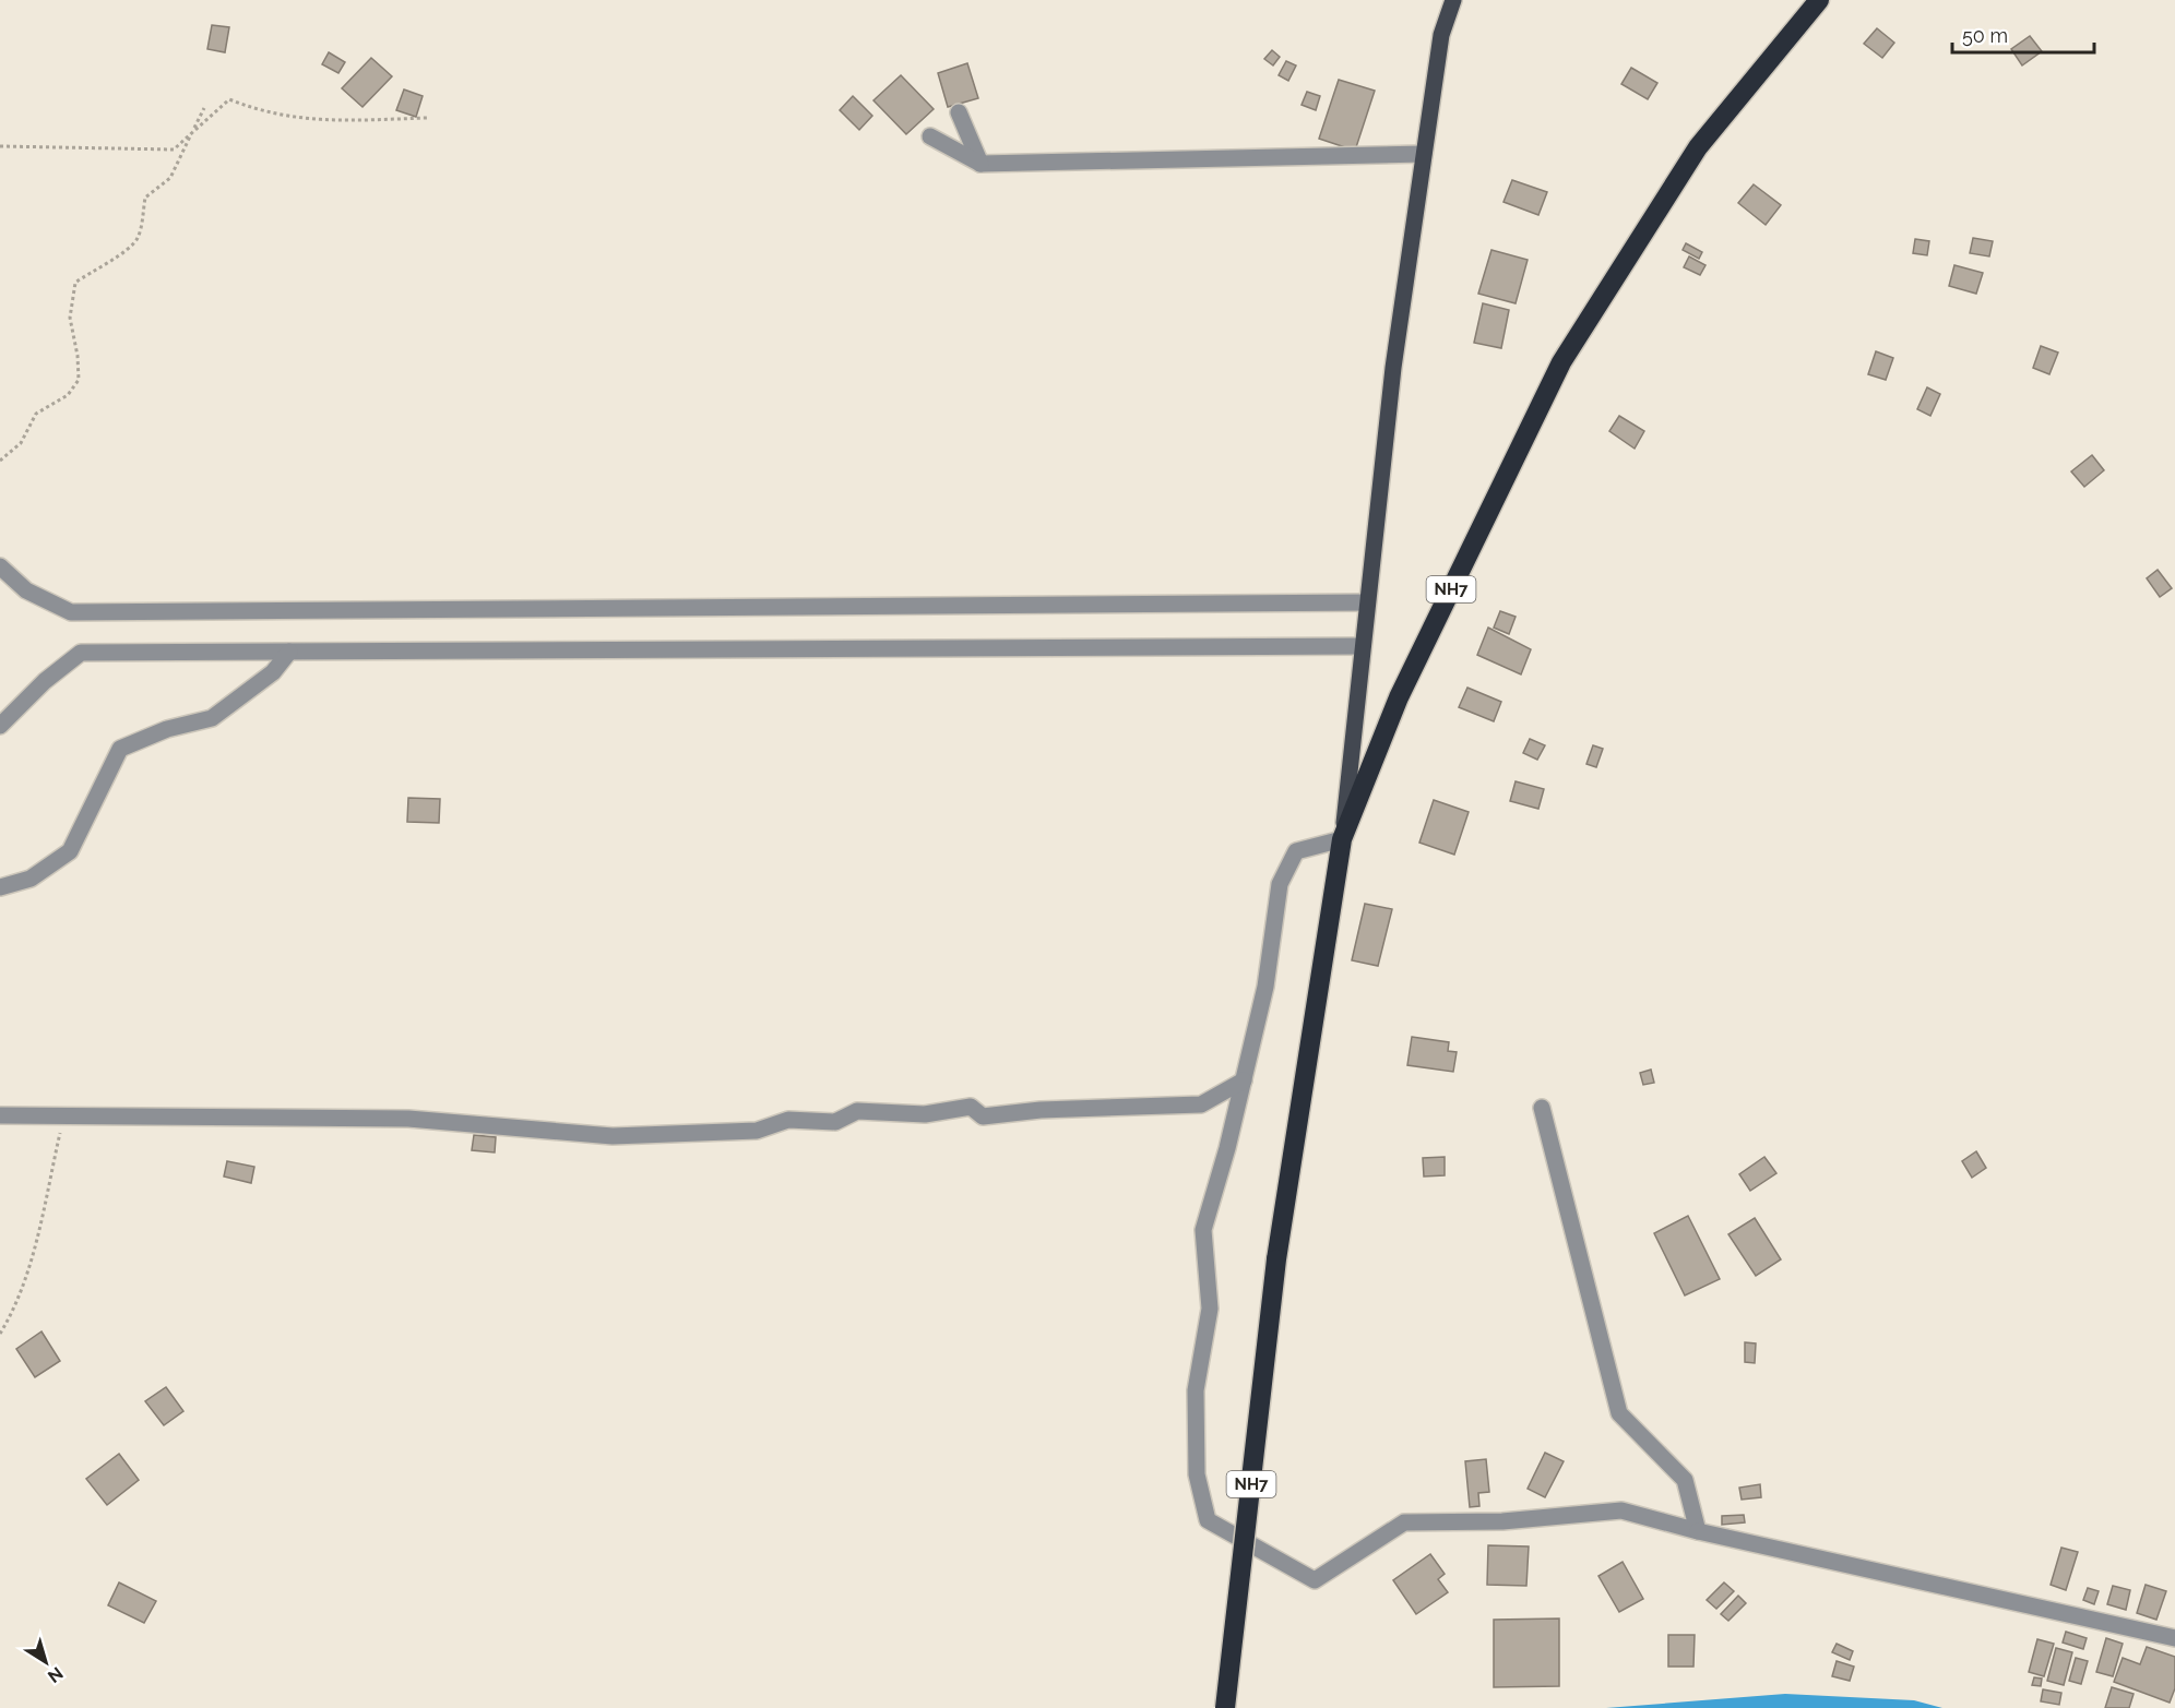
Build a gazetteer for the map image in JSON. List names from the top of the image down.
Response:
{
  "streets": {
    "highway": ["NH7"]
  },
  "scale_bar": "50 m",
  "north": "bottom right"
}
